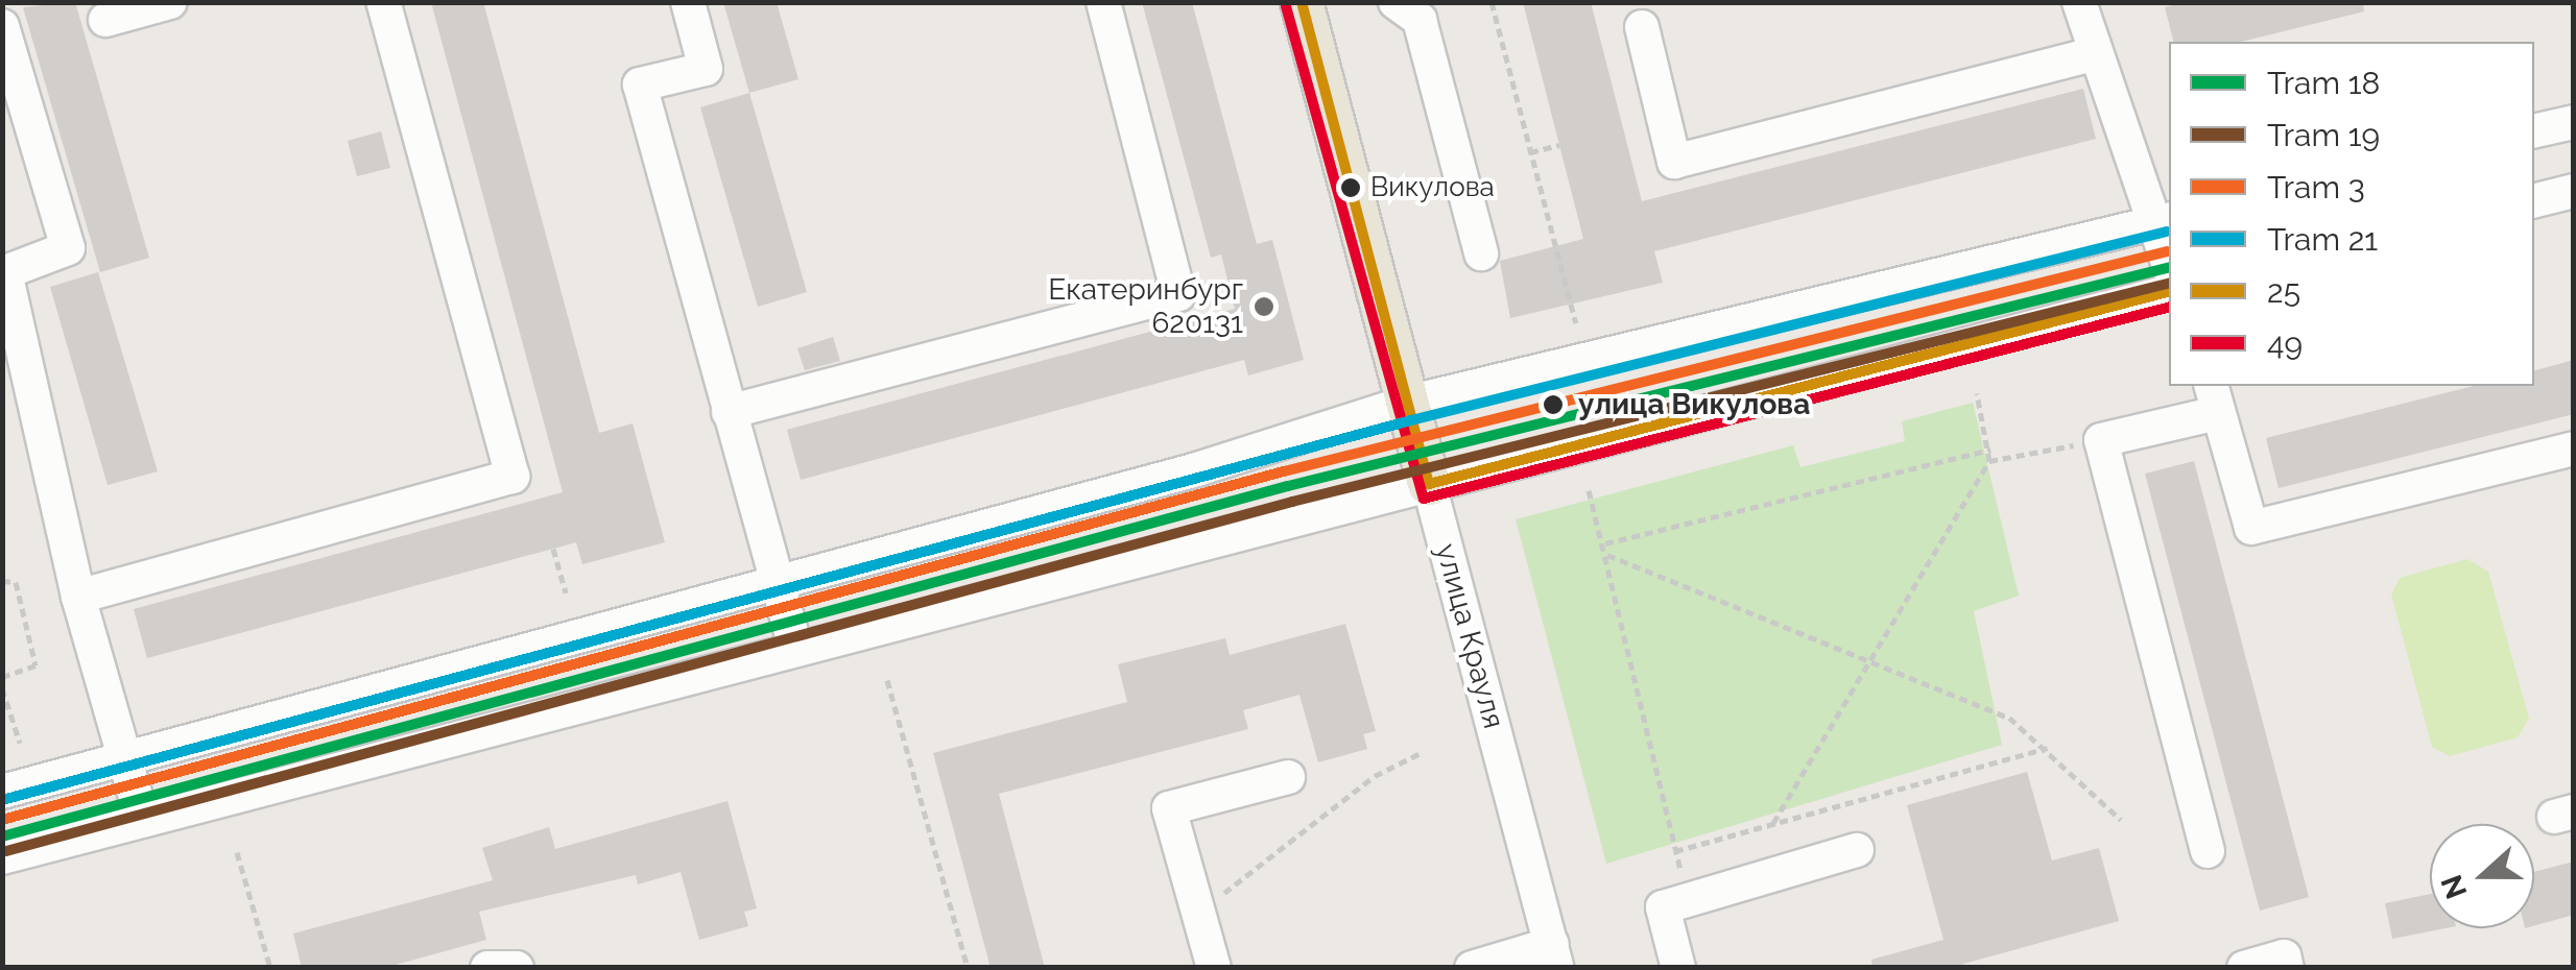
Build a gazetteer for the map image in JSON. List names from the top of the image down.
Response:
{
  "streets": {
    "main road": ["улица Крауля"]
  },
  "places": ["Викулова", "Екатеринбург 620131", "улица Викулова"],
  "lines": [
    "transit line 25",
    "transit line 49",
    "tram line 21",
    "tram line 3",
    "tram line 18",
    "tram line 19"
  ],
  "legend": [
    "Tram 18",
    "Tram 19",
    "Tram 3",
    "Tram 21",
    "25",
    "49"
  ],
  "north": "left"
}
